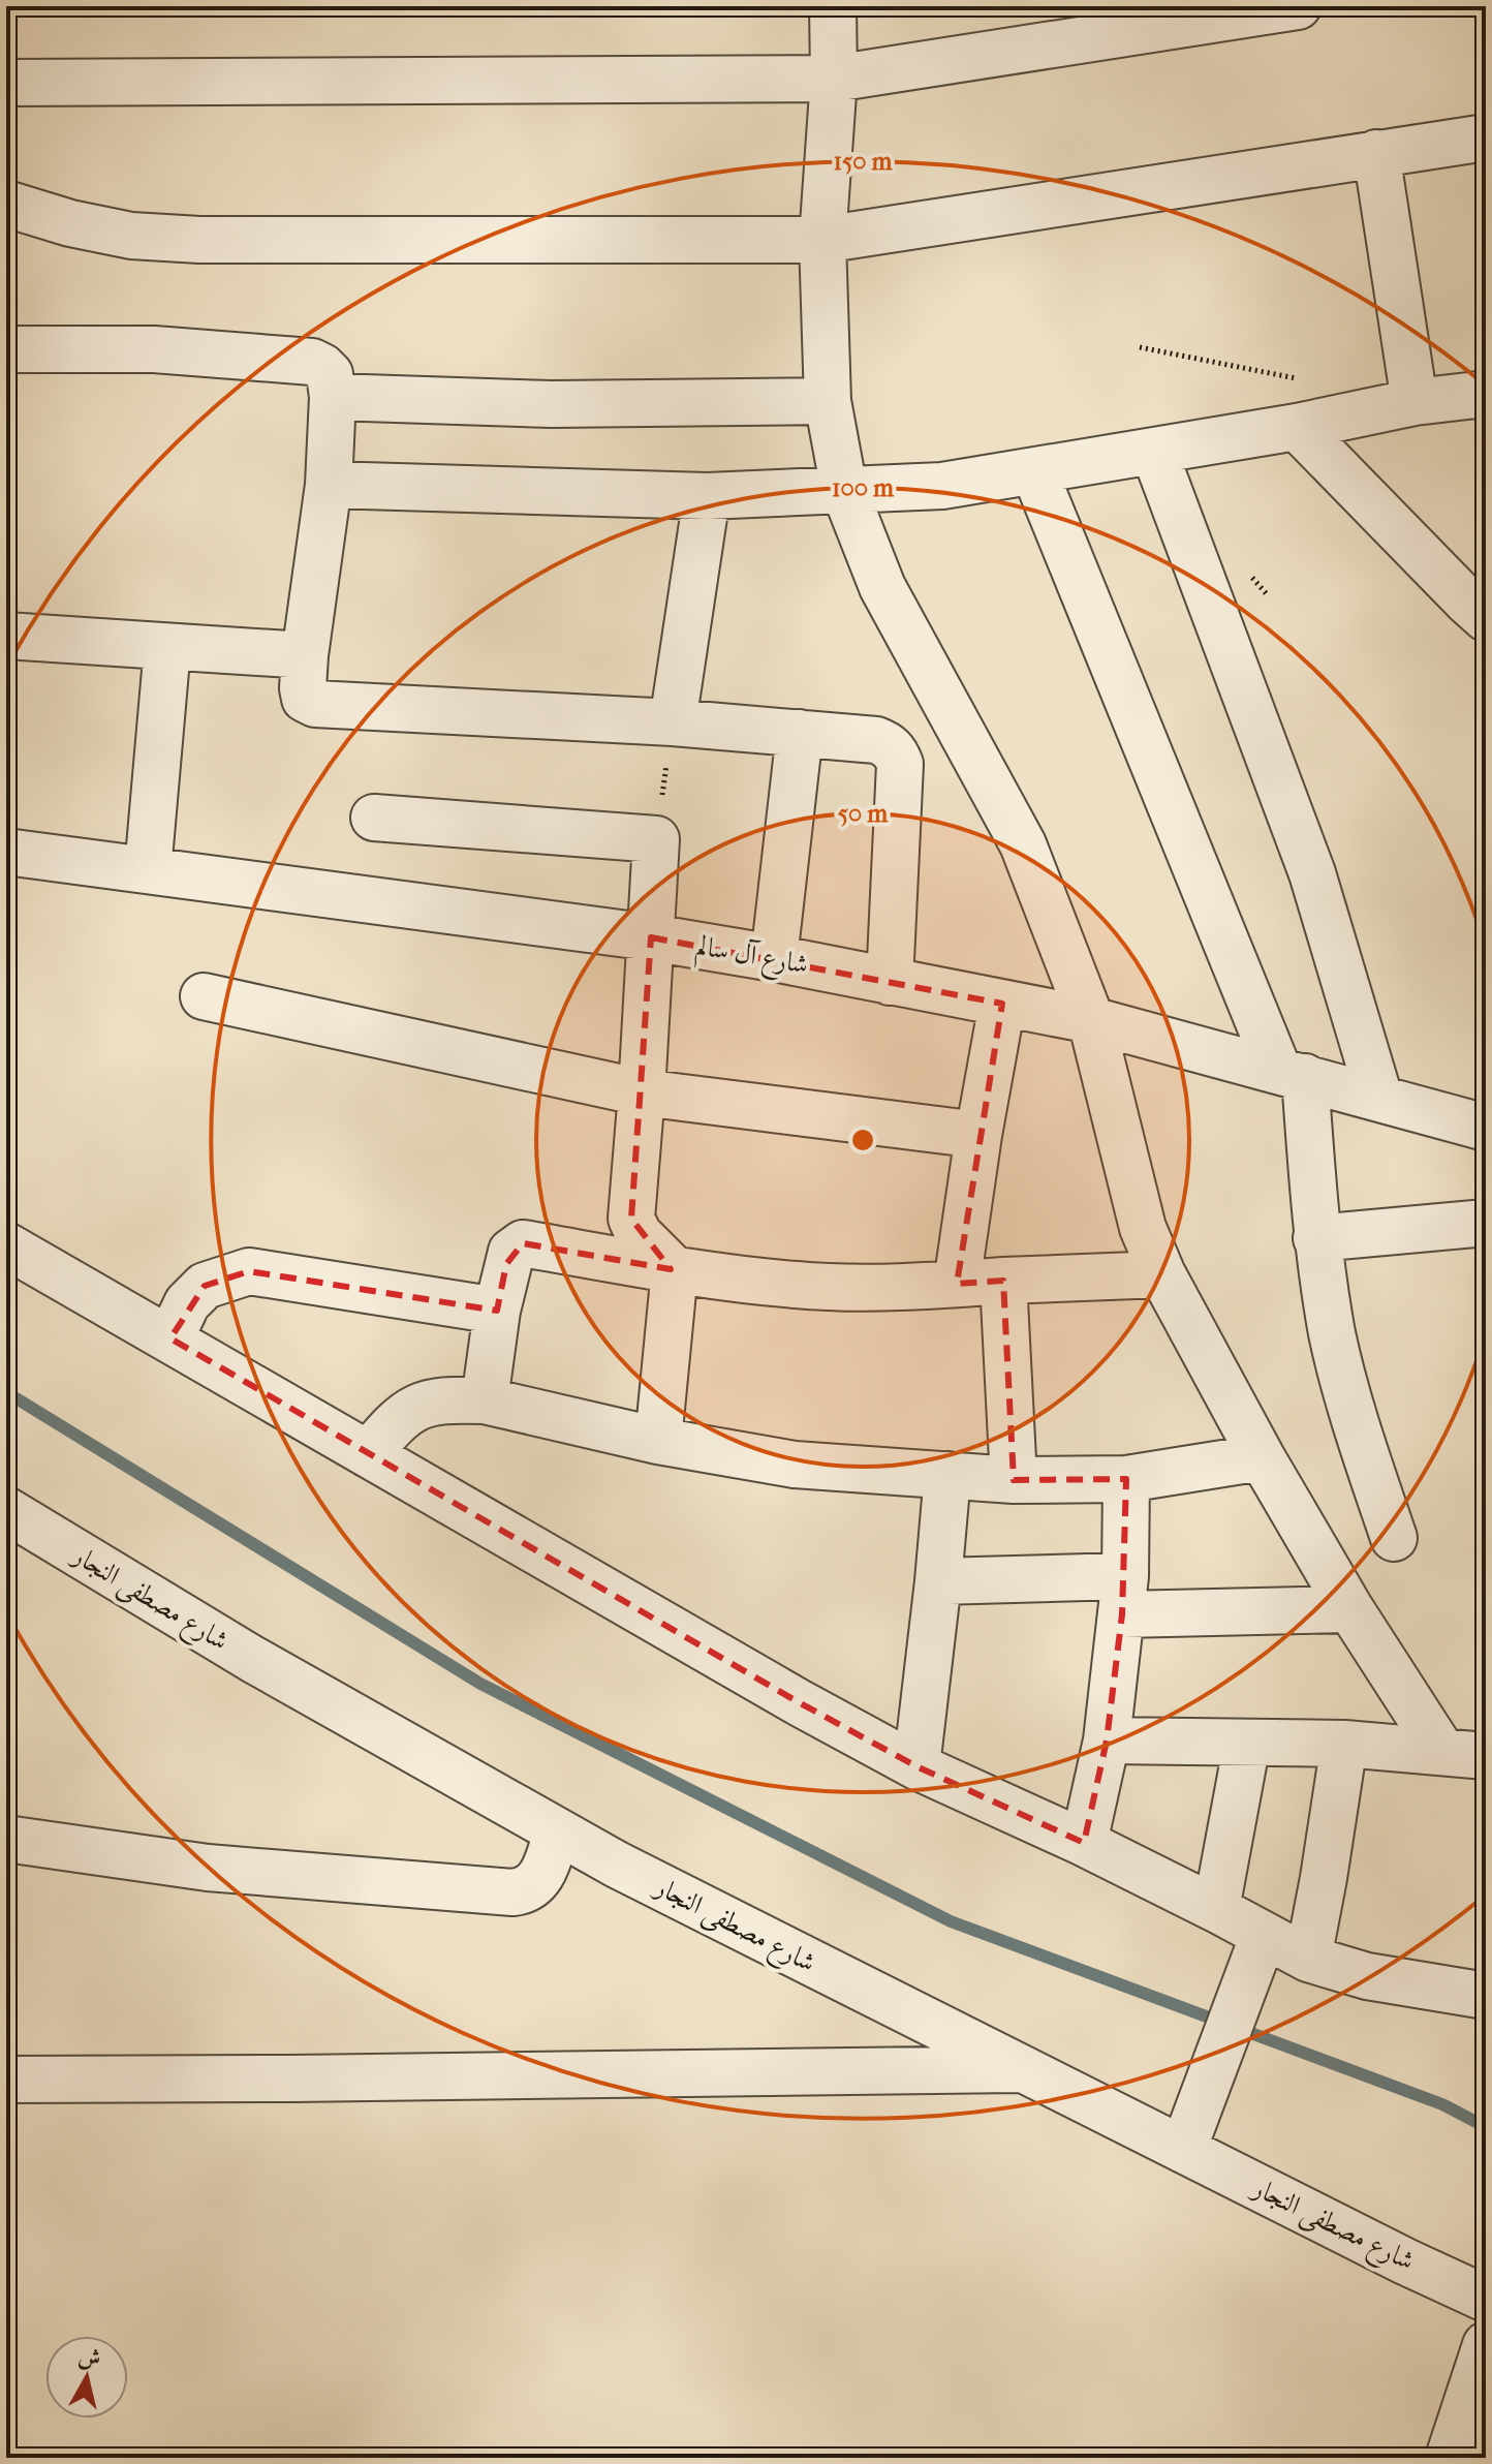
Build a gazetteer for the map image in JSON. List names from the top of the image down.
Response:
{
  "streets": {
    "street": ["شارع آل سالم", "شارع مصطفى النجار"]
  },
  "north": "top",
  "rings": ["150 m", "100 m", "50 m"]
}
